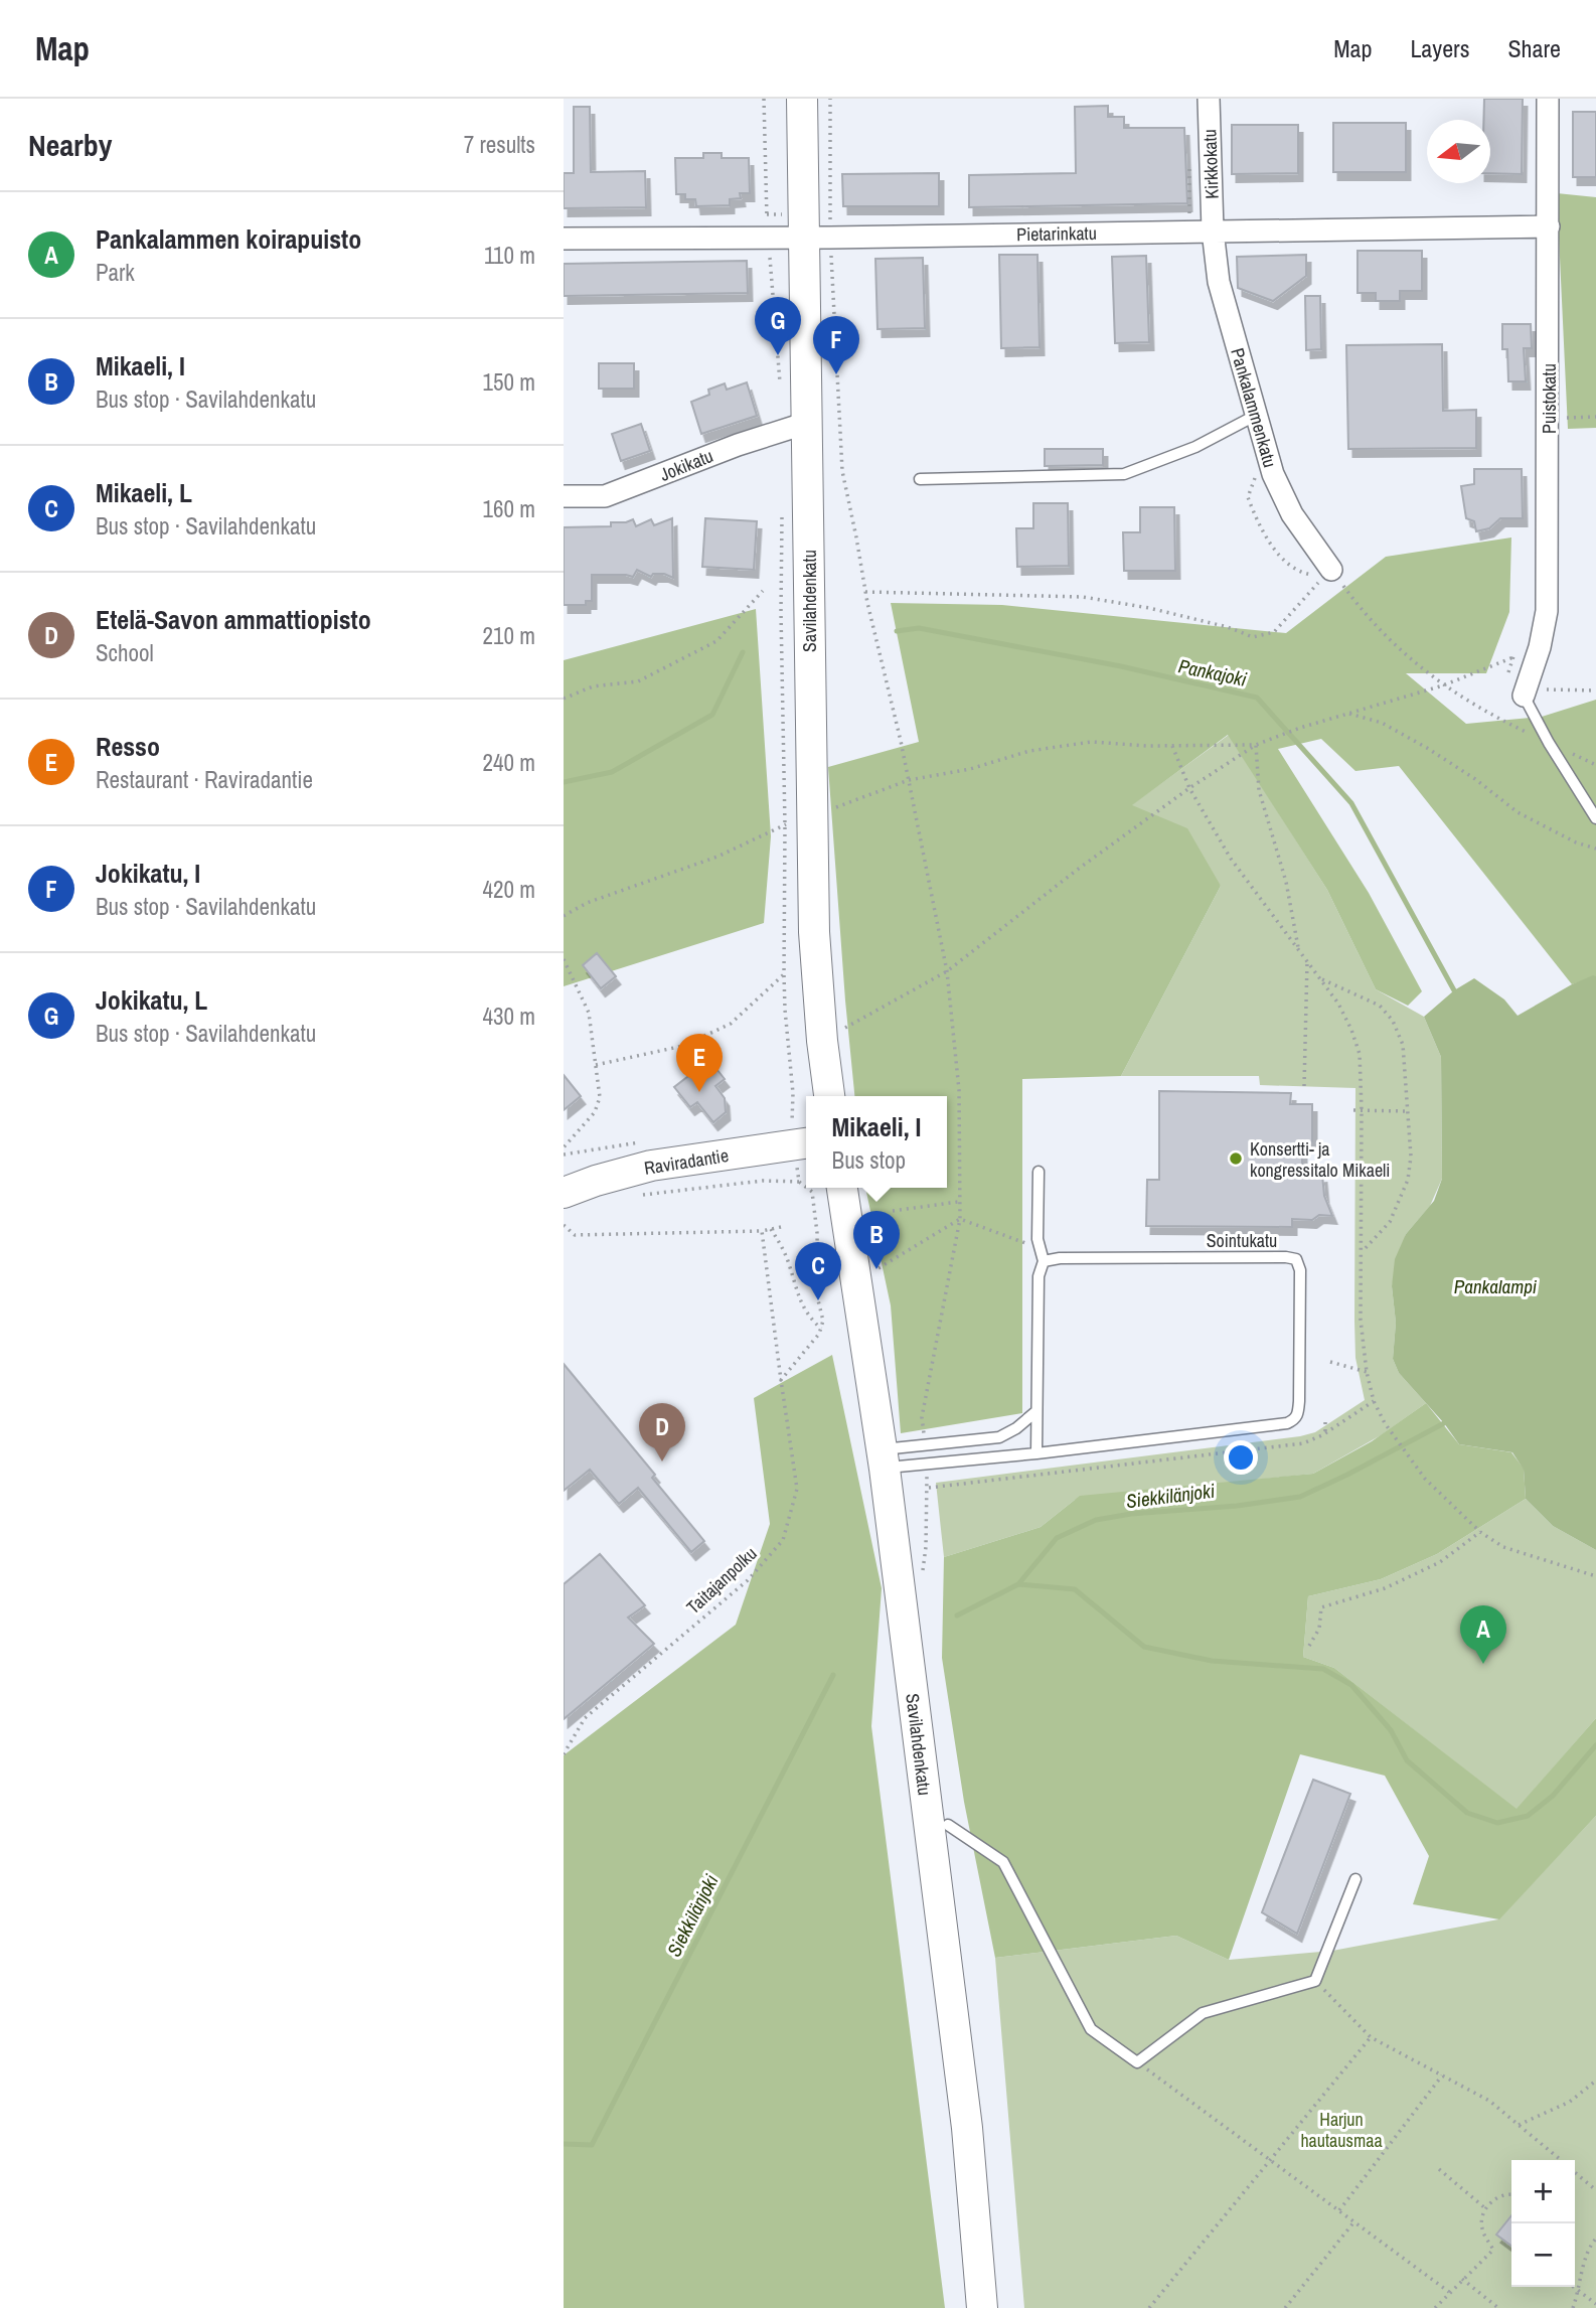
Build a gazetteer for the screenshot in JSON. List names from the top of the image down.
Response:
{
  "streets": {
    "main road": ["Savilahdenkatu", "Raviradantie"],
    "street": [
      "Kirkkokatu",
      "Pietarinkatu",
      "Puistokatu",
      "Pankalammenkatu",
      "Jokikatu"
    ],
    "lane": ["Sointukatu"],
    "path": ["Taitajanpolku"]
  },
  "crossings": [
    ["Kirkkokatu", "Pietarinkatu"],
    ["Kirkkokatu", "Pankalammenkatu"],
    ["Pietarinkatu", "Puistokatu"],
    ["Pietarinkatu", "Pankalammenkatu"],
    ["Pietarinkatu", "Savilahdenkatu"],
    ["Jokikatu", "Savilahdenkatu"],
    ["Savilahdenkatu", "Sointukatu"]
  ],
  "water": ["Pankajoki", "Pankalampi", "Siekkilänjoki"],
  "parks": ["Harjun hautausmaa"],
  "places": ["Konsertti- ja kongressitalo Mikaeli"],
  "north": "left",
  "page": {
    "header": "Map",
    "nav": ["Map", "Layers", "Share"],
    "heading": ["Nearby", "7 results"],
    "list": [
      {
        "mark": "A",
        "name": "Pankalammen koirapuisto",
        "note": "Park",
        "value": "110 m"
      },
      {
        "mark": "B",
        "name": "Mikaeli, I",
        "note": "Bus stop · Savilahdenkatu",
        "value": "150 m"
      },
      {
        "mark": "C",
        "name": "Mikaeli, L",
        "note": "Bus stop · Savilahdenkatu",
        "value": "160 m"
      },
      {
        "mark": "D",
        "name": "Etelä-Savon ammattiopisto",
        "note": "School",
        "value": "210 m"
      },
      {
        "mark": "E",
        "name": "Resso",
        "note": "Restaurant · Raviradantie",
        "value": "240 m"
      },
      {
        "mark": "F",
        "name": "Jokikatu, I",
        "note": "Bus stop · Savilahdenkatu",
        "value": "420 m"
      },
      {
        "mark": "G",
        "name": "Jokikatu, L",
        "note": "Bus stop · Savilahdenkatu",
        "value": "430 m"
      }
    ],
    "pins": [
      "G",
      "F",
      "E",
      "B",
      "C",
      "D",
      "A"
    ],
    "popup": ["Mikaeli, I", "Bus stop"],
    "map_buttons": ["+", "−"]
  }
}
